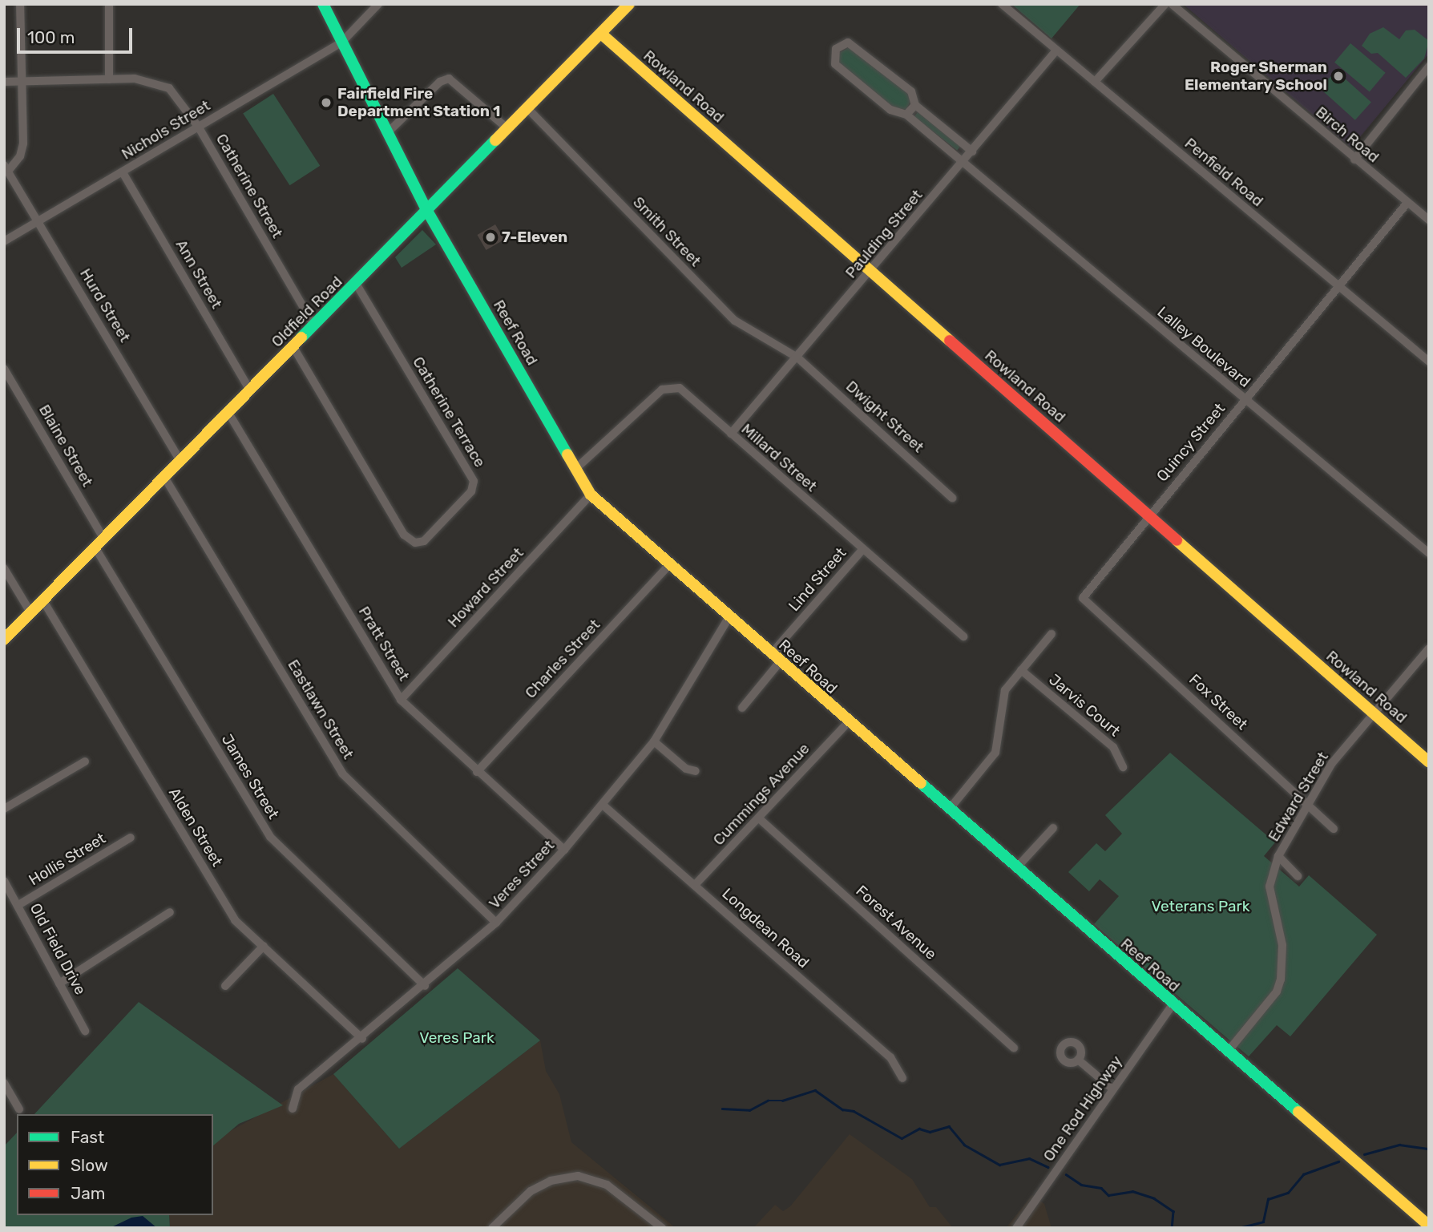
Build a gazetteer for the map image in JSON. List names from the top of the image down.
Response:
{
  "streets": {
    "street": [
      "Rowland Road",
      "Nichols Street",
      "Birch Road",
      "Penfield Road",
      "Catherine Street",
      "Smith Street",
      "Paulding Street",
      "Ann Street",
      "Hurd Street",
      "Oldfield Road",
      "Reef Road",
      "Lalley Boulevard",
      "Catherine Terrace",
      "Dwight Street",
      "Quincy Street",
      "Blaine Street",
      "Millard Street",
      "Lind Street",
      "Howard Street",
      "Pratt Street",
      "Charles Street",
      "Fox Street",
      "Jarvis Court",
      "Eastlawn Street",
      "James Street",
      "Cummings Avenue",
      "Edward Street",
      "Alden Street",
      "Hollis Street",
      "Veres Street",
      "Forest Avenue",
      "Longdean Road",
      "Old Field Drive",
      "One Rod Highway"
    ]
  },
  "crossings": [
    ["Rowland Road", "Paulding Street"],
    ["Rowland Road", "Oldfield Road"],
    ["Rowland Road", "Quincy Street"],
    ["Rowland Road", "Edward Street"],
    ["Nichols Street", "Catherine Street"],
    ["Nichols Street", "Ann Street"],
    ["Nichols Street", "Hurd Street"],
    ["Nichols Street", "Reef Road"],
    ["Birch Road", "Quincy Street"],
    ["Penfield Road", "Paulding Street"],
    ["Penfield Road", "Quincy Street"],
    ["Catherine Street", "Oldfield Road"],
    ["Smith Street", "Paulding Street"],
    ["Smith Street", "Oldfield Road"],
    ["Smith Street", "Dwight Street"],
    ["Paulding Street", "Lalley Boulevard"],
    ["Paulding Street", "Dwight Street"],
    ["Paulding Street", "Millard Street"],
    ["Ann Street", "Oldfield Road"],
    ["Hurd Street", "Oldfield Road"],
    ["Oldfield Road", "Reef Road"],
    ["Oldfield Road", "Catherine Terrace"],
    ["Oldfield Road", "Blaine Street"],
    ["Oldfield Road", "Pratt Street"],
    ["Oldfield Road", "Eastlawn Street"],
    ["Oldfield Road", "James Street"],
    ["Oldfield Road", "Alden Street"],
    ["Reef Road", "Millard Street"],
    ["Reef Road", "Lind Street"],
    ["Reef Road", "Howard Street"],
    ["Reef Road", "Charles Street"],
    ["Reef Road", "Cummings Avenue"],
    ["Reef Road", "Edward Street"],
    ["Reef Road", "Veres Street"],
    ["Reef Road", "One Rod Highway"],
    ["Lalley Boulevard", "Quincy Street"],
    ["Quincy Street", "Fox Street"],
    ["Millard Street", "Lind Street"],
    ["Howard Street", "Pratt Street"],
    ["Pratt Street", "Charles Street"],
    ["Pratt Street", "Veres Street"],
    ["Fox Street", "Edward Street"],
    ["Eastlawn Street", "Veres Street"],
    ["James Street", "Veres Street"],
    ["Cummings Avenue", "Forest Avenue"],
    ["Cummings Avenue", "Longdean Road"],
    ["Alden Street", "Veres Street"],
    ["Hollis Street", "Old Field Drive"],
    ["Veres Street", "Longdean Road"]
  ],
  "parks": ["Veterans Park", "Veres Park"],
  "places": ["Roger Sherman Elementary School", "Fairfield Fire Department Station 1", "7-Eleven"],
  "legend": ["Fast", "Slow", "Jam"],
  "scale_bar": "100 m"
}
